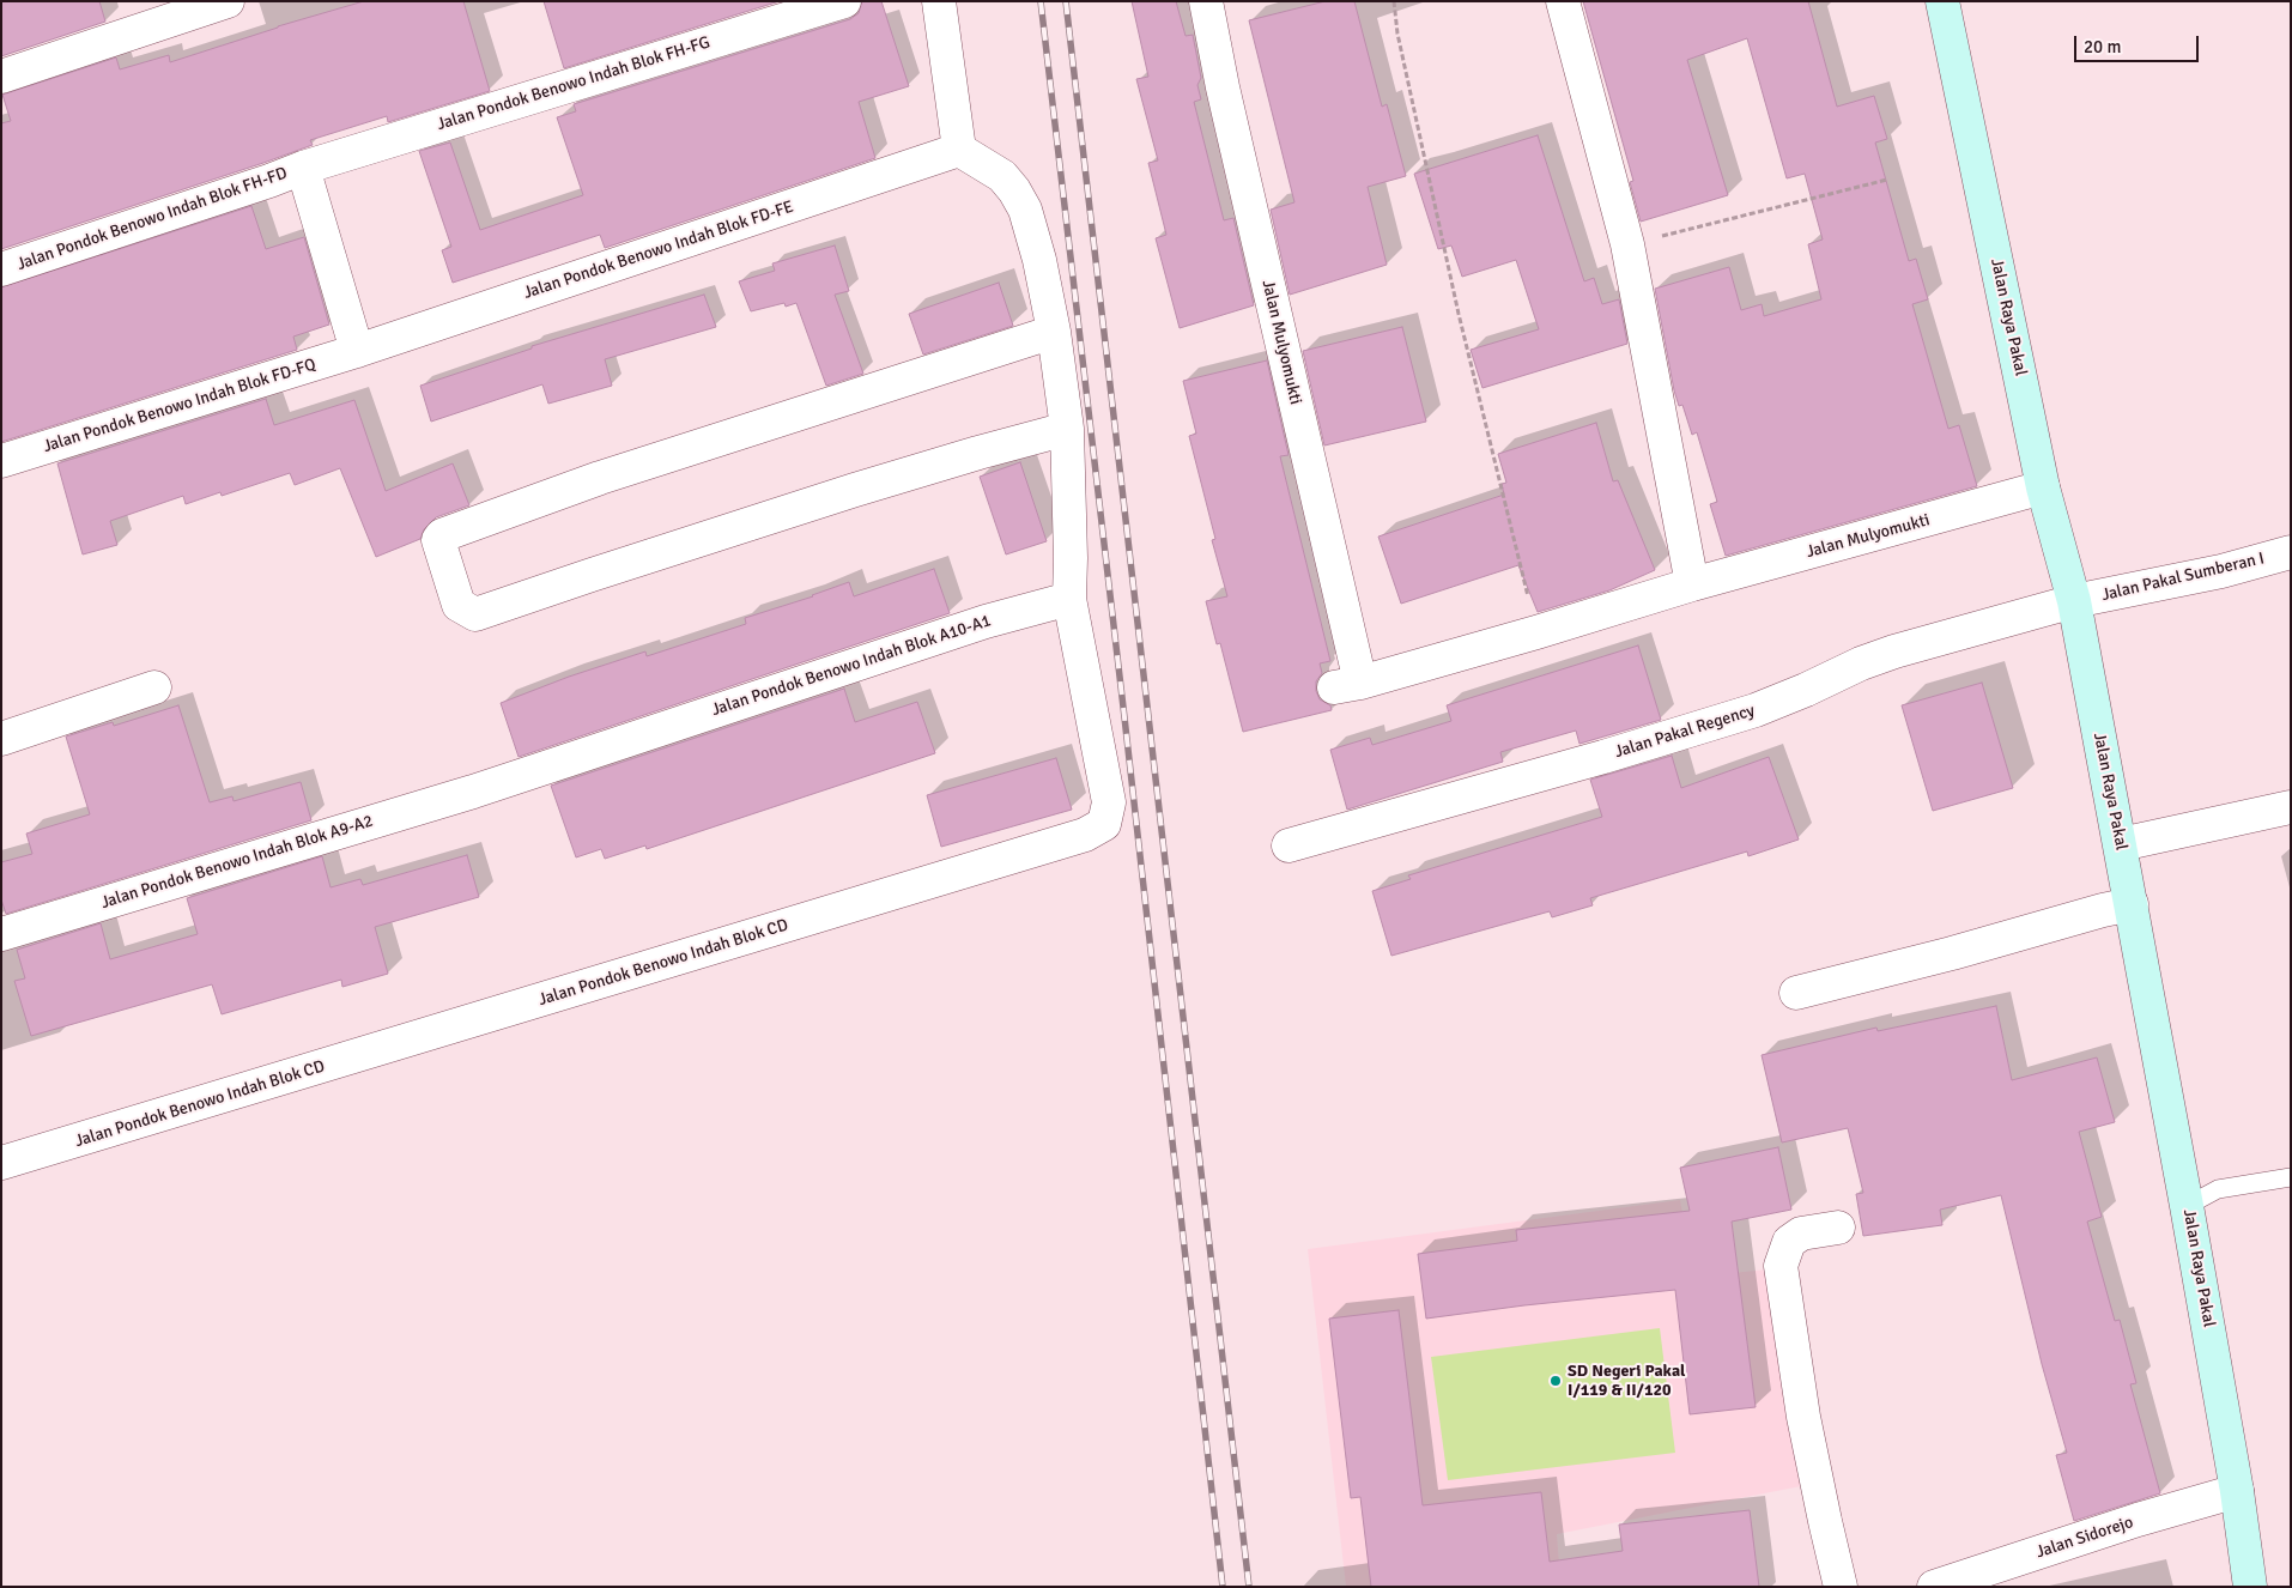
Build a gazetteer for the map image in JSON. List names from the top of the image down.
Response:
{
  "streets": {
    "main road": ["Jalan Raya Pakal"],
    "street": [
      "Jalan Pondok Benowo Indah Blok FH-FG",
      "Jalan Pondok Benowo Indah Blok FH-FD",
      "Jalan Pondok Benowo Indah Blok FD-FE",
      "Jalan Mulyomukti",
      "Jalan Pondok Benowo Indah Blok FD-FQ",
      "Jalan Pakal Sumberan I",
      "Jalan Pondok Benowo Indah Blok A10-A1",
      "Jalan Pakal Regency",
      "Jalan Pondok Benowo Indah Blok A9-A2",
      "Jalan Pondok Benowo Indah Blok CD",
      "Jalan Sidorejo"
    ]
  },
  "crossings": [
    ["Jalan Pondok Benowo Indah Blok FH-FG", "Jalan Pondok Benowo Indah Blok FH-FD"],
    ["Jalan Pondok Benowo Indah Blok FD-FE", "Jalan Pondok Benowo Indah Blok FD-FQ"],
    ["Jalan Raya Pakal", "Jalan Mulyomukti"],
    ["Jalan Raya Pakal", "Jalan Pakal Sumberan I"],
    ["Jalan Raya Pakal", "Jalan Pakal Regency"],
    ["Jalan Raya Pakal", "Jalan Sidorejo"],
    ["Jalan Pakal Sumberan I", "Jalan Pakal Regency"],
    ["Jalan Pondok Benowo Indah Blok A10-A1", "Jalan Pondok Benowo Indah Blok A9-A2"],
    ["Jalan Pondok Benowo Indah Blok A10-A1", "Jalan Pondok Benowo Indah Blok CD"]
  ],
  "places": ["SD Negeri Pakal I/119 & II/120"],
  "scale_bar": "20 m"
}
